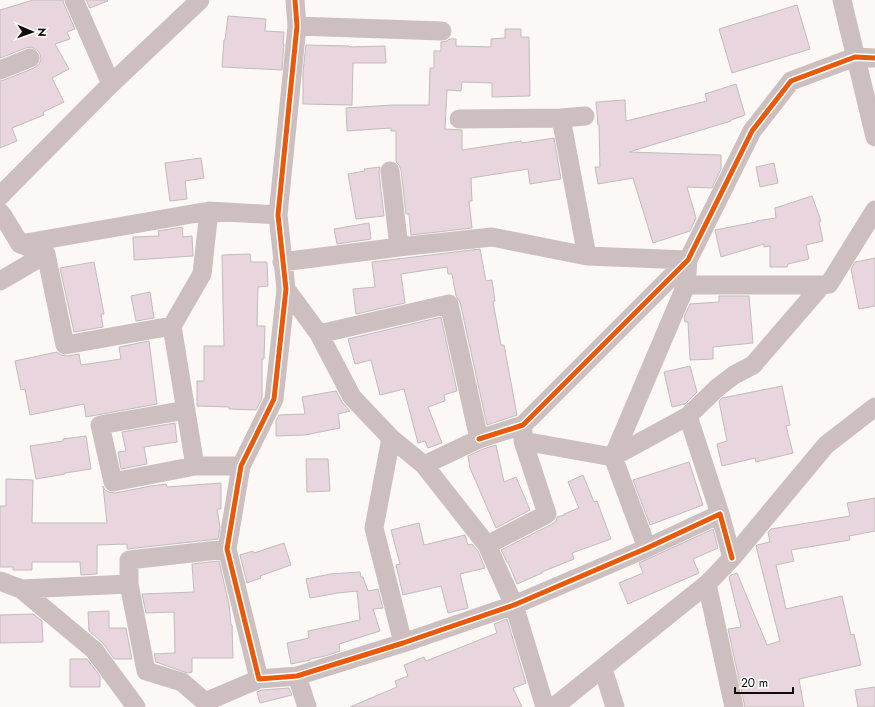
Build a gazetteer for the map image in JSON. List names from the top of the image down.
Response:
{
  "scale_bar": "20 m",
  "north": "right"
}
